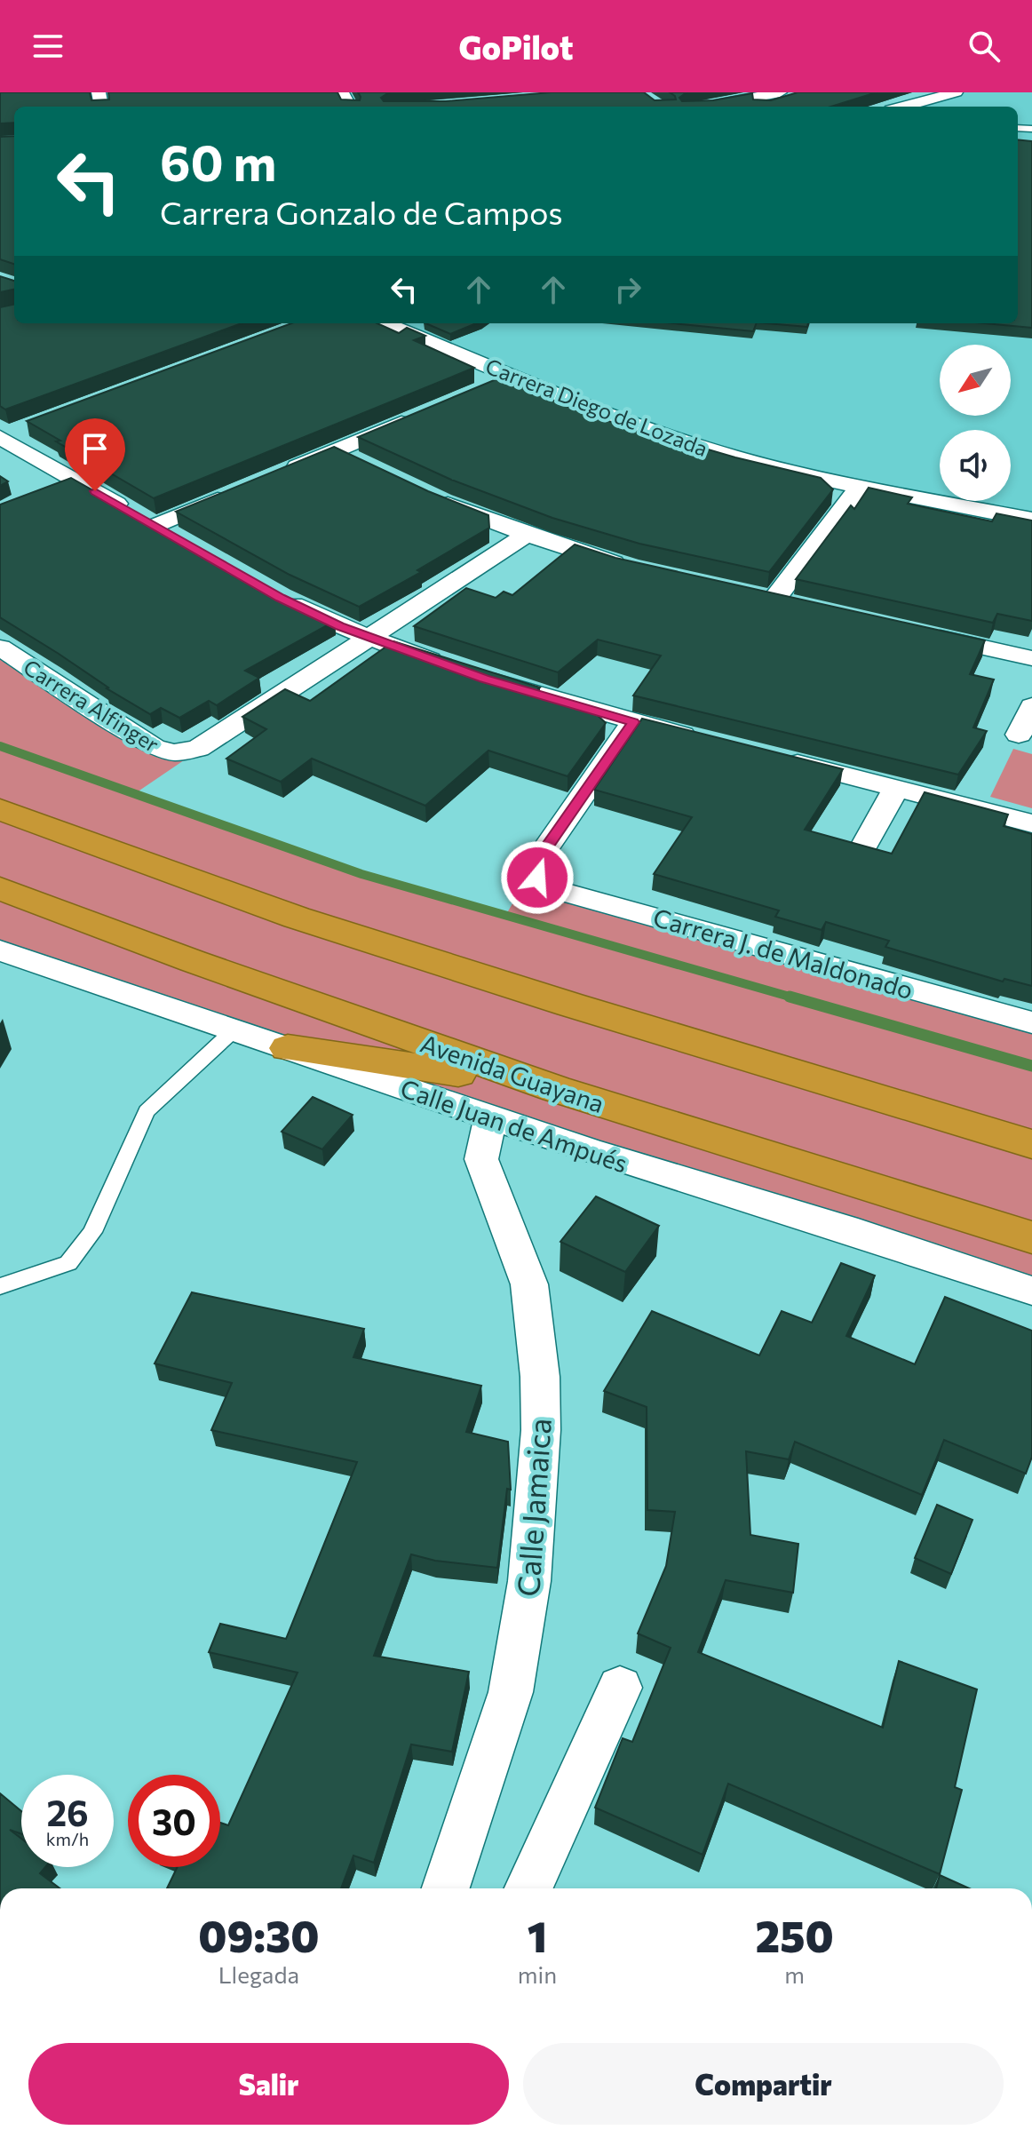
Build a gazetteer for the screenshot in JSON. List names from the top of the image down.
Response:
{
  "streets": {
    "highway": ["Avenida Guayana"],
    "street": [
      "Carrera Diego de Lozada",
      "Carrera Alfinger",
      "Carrera J. de Maldonado",
      "Calle Juan de Ampués",
      "Calle Jamaica"
    ]
  },
  "crossings": [
    ["Calle Juan de Ampués", "Calle Jamaica"]
  ],
  "north": "bottom left",
  "page": {
    "header": "GoPilot",
    "turn": ["60 m", "Carrera Gonzalo de Campos"],
    "speed": "26 km/h",
    "limit": "30",
    "eta": [
      "09:30",
      "Llegada",
      "1",
      "min",
      "250",
      "m"
    ],
    "buttons": ["Salir", "Compartir"]
  }
}
